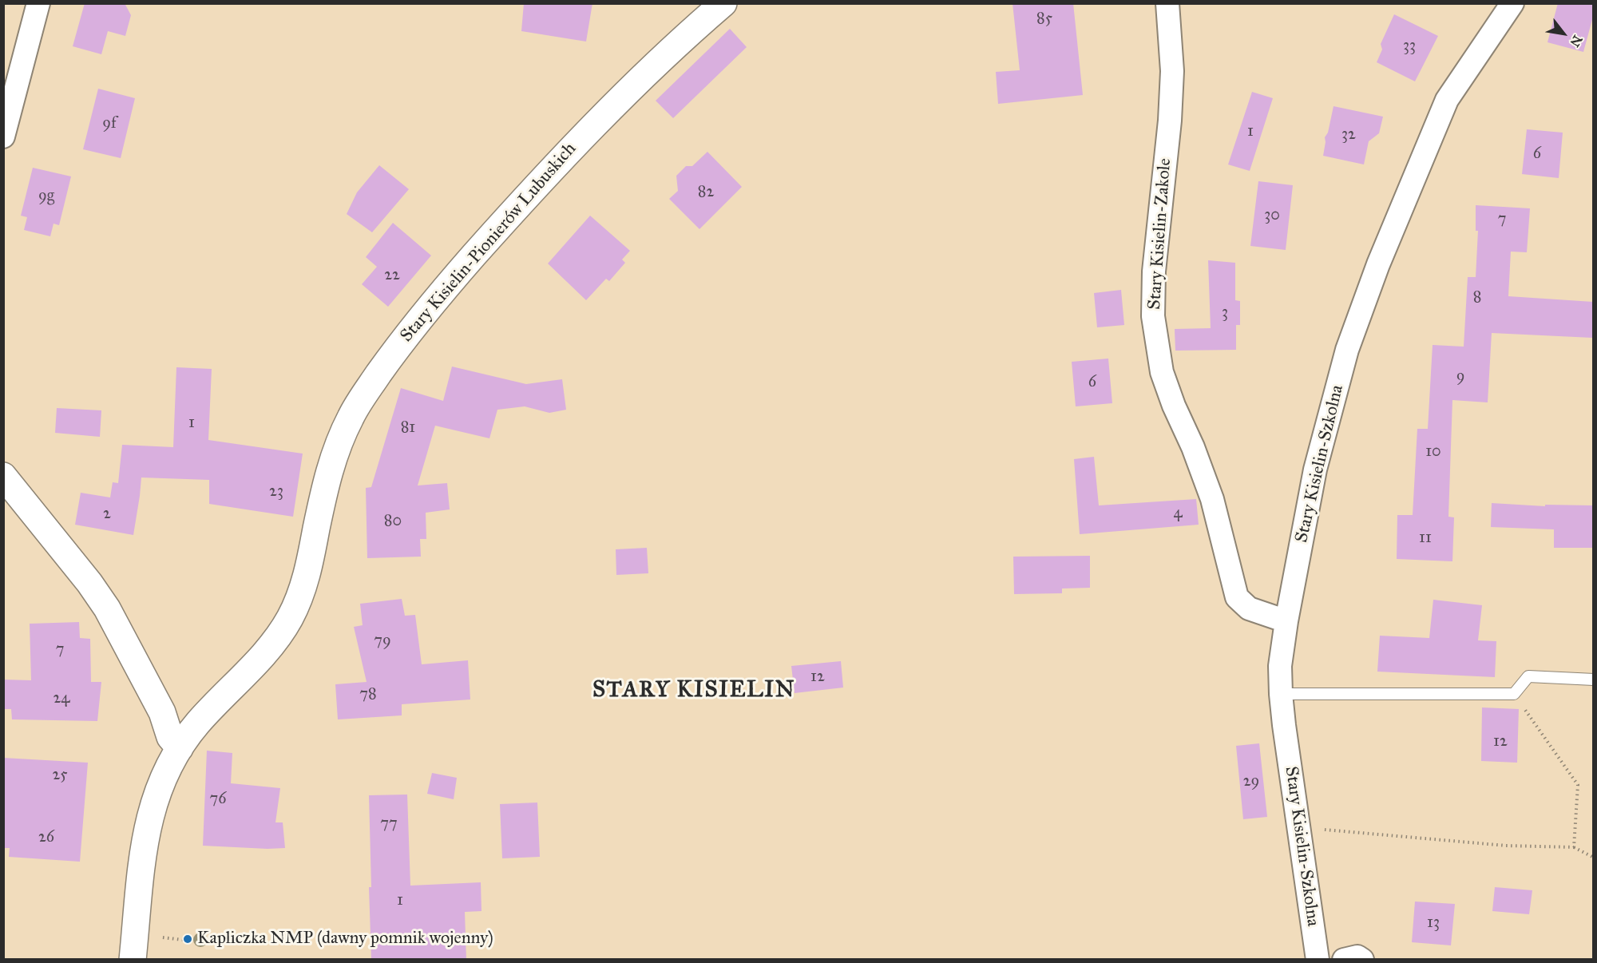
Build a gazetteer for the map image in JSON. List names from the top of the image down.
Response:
{
  "streets": {
    "street": ["Stary Kisielin-Zakole", "Stary Kisielin-Pionierów Lubuskich", "Stary Kisielin-Szkolna"]
  },
  "crossings": [
    ["Stary Kisielin-Zakole", "Stary Kisielin-Szkolna"]
  ],
  "districts": ["STARY KISIELIN"],
  "places": ["Kapliczka NMP (dawny pomnik wojenny)"],
  "house_numbers": [
    "85",
    "33",
    "9f",
    "1",
    "32",
    "6",
    "82",
    "9g",
    "30",
    "7",
    "22",
    "8",
    "3",
    "9",
    "6",
    "1",
    "81",
    "10",
    "23",
    "4",
    "2",
    "80",
    "11",
    "79",
    "7",
    "12",
    "78",
    "24",
    "12",
    "25",
    "29",
    "76",
    "77",
    "26",
    "1",
    "13"
  ],
  "north": "bottom right"
}
